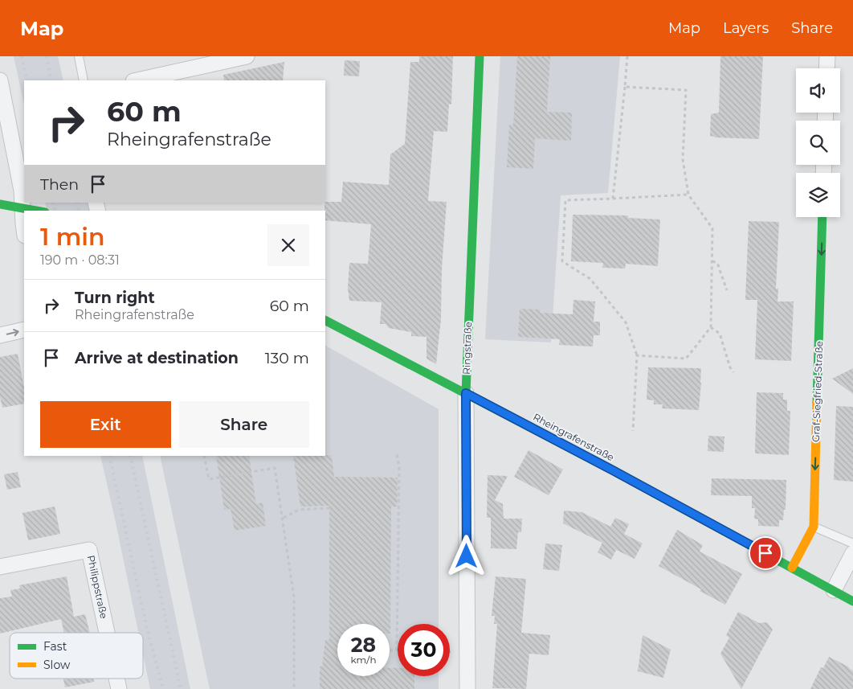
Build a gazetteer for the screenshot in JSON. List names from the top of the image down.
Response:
{
  "streets": {
    "street": [
      "Ringstraße",
      "Graf-Siegfried-Straße",
      "Rheingrafenstraße",
      "Philippstraße"
    ]
  },
  "crossings": [
    ["Ringstraße", "Rheingrafenstraße"],
    ["Graf-Siegfried-Straße", "Rheingrafenstraße"]
  ],
  "one_way": ["Graf-Siegfried-Straße"],
  "legend": ["Fast", "Slow"],
  "page": {
    "header": "Map",
    "nav": ["Map", "Layers", "Share"],
    "turn": ["60 m", "Rheingrafenstraße"],
    "then": "Then",
    "heading": ["1 min", "190 m · 08:31"],
    "list": [
      {
        "name": "Turn right",
        "note": "Rheingrafenstraße",
        "value": "60 m"
      },
      {
        "name": "Arrive at destination",
        "value": "130 m"
      }
    ],
    "buttons": ["Exit", "Share"],
    "speed": "28 km/h",
    "limit": "30"
  }
}
